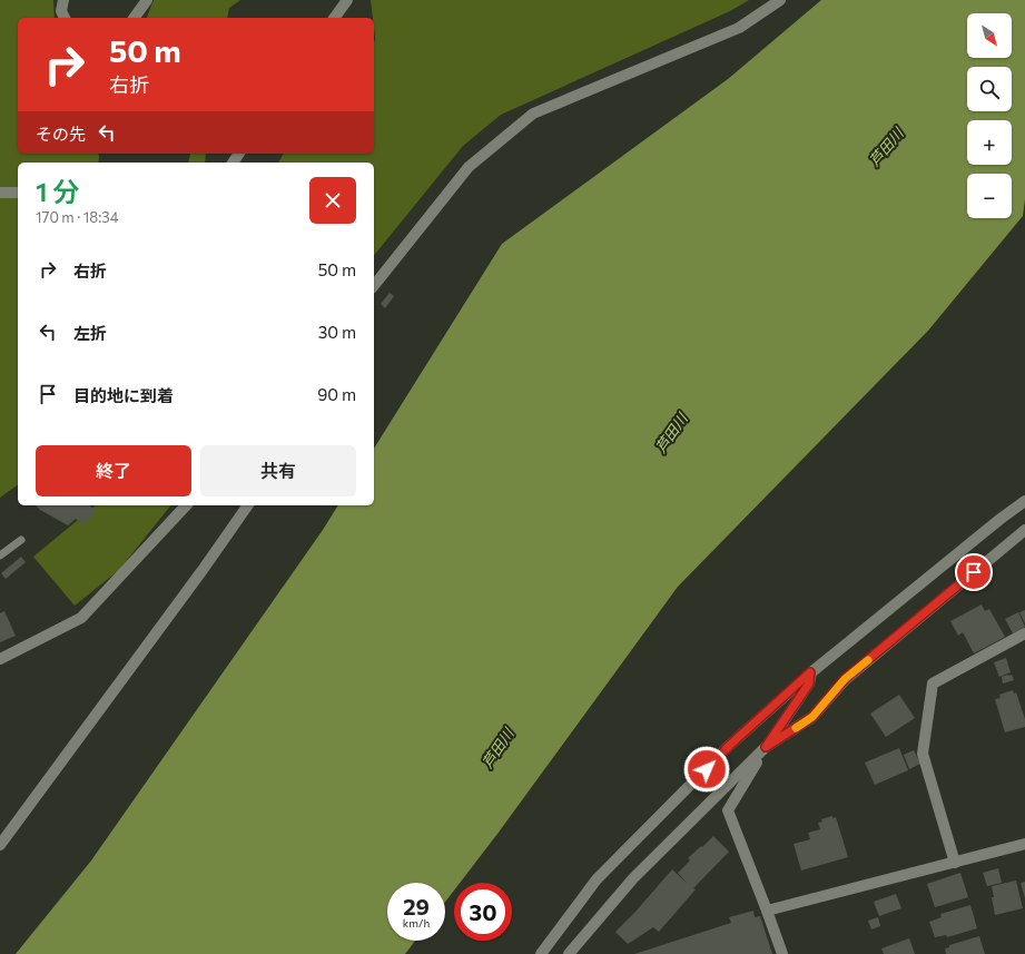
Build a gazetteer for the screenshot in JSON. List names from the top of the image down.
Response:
{
  "water": ["芦田川"],
  "north": "bottom right",
  "page": {
    "map_buttons": ["+", "−"],
    "turn": ["50 m", "右折"],
    "then": "その先",
    "heading": ["1 分", "170 m · 18:34"],
    "list": [
      {
        "name": "右折",
        "value": "50 m"
      },
      {
        "name": "左折",
        "value": "30 m"
      },
      {
        "name": "目的地に到着",
        "value": "90 m"
      }
    ],
    "buttons": ["終了", "共有"],
    "speed": "29 km/h",
    "limit": "30"
  }
}
